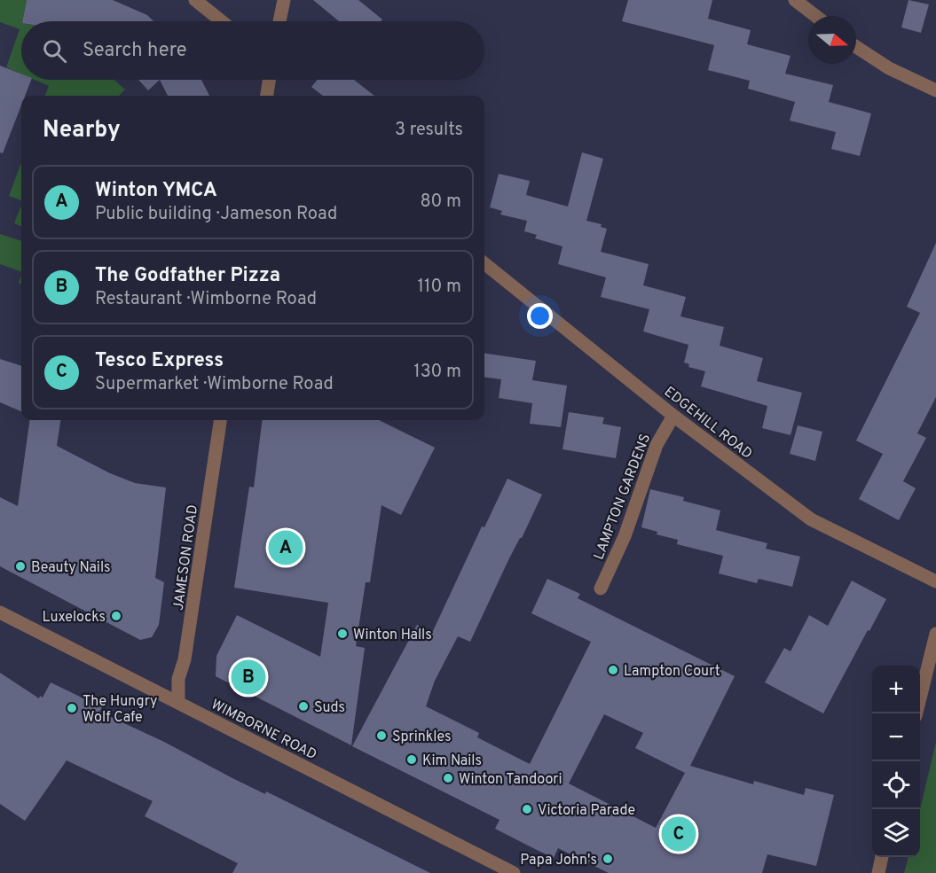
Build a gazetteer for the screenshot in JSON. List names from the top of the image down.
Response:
{
  "streets": {
    "street": [
      "EDGEHILL ROAD",
      "LAMPTON GARDENS",
      "JAMESON ROAD",
      "WIMBORNE ROAD"
    ]
  },
  "crossings": [
    ["EDGEHILL ROAD", "LAMPTON GARDENS"],
    ["JAMESON ROAD", "WIMBORNE ROAD"]
  ],
  "places": [
    "Beauty Nails",
    "Luxelocks",
    "Winton Halls",
    "Lampton Court",
    "Suds",
    "The Hungry Wolf Cafe",
    "Sprinkles",
    "Kim Nails",
    "Winton Tandoori",
    "Victoria Parade",
    "Papa John's"
  ],
  "north": "right",
  "page": {
    "search": "Search here",
    "heading": ["Nearby", "3 results"],
    "list": [
      {
        "mark": "A",
        "name": "Winton YMCA",
        "note": "Public building · Jameson Road",
        "value": "80 m"
      },
      {
        "mark": "B",
        "name": "The Godfather Pizza",
        "note": "Restaurant · Wimborne Road",
        "value": "110 m"
      },
      {
        "mark": "C",
        "name": "Tesco Express",
        "note": "Supermarket · Wimborne Road",
        "value": "130 m"
      }
    ],
    "pins": ["A", "B", "C"],
    "map_buttons": ["+", "−"]
  }
}
